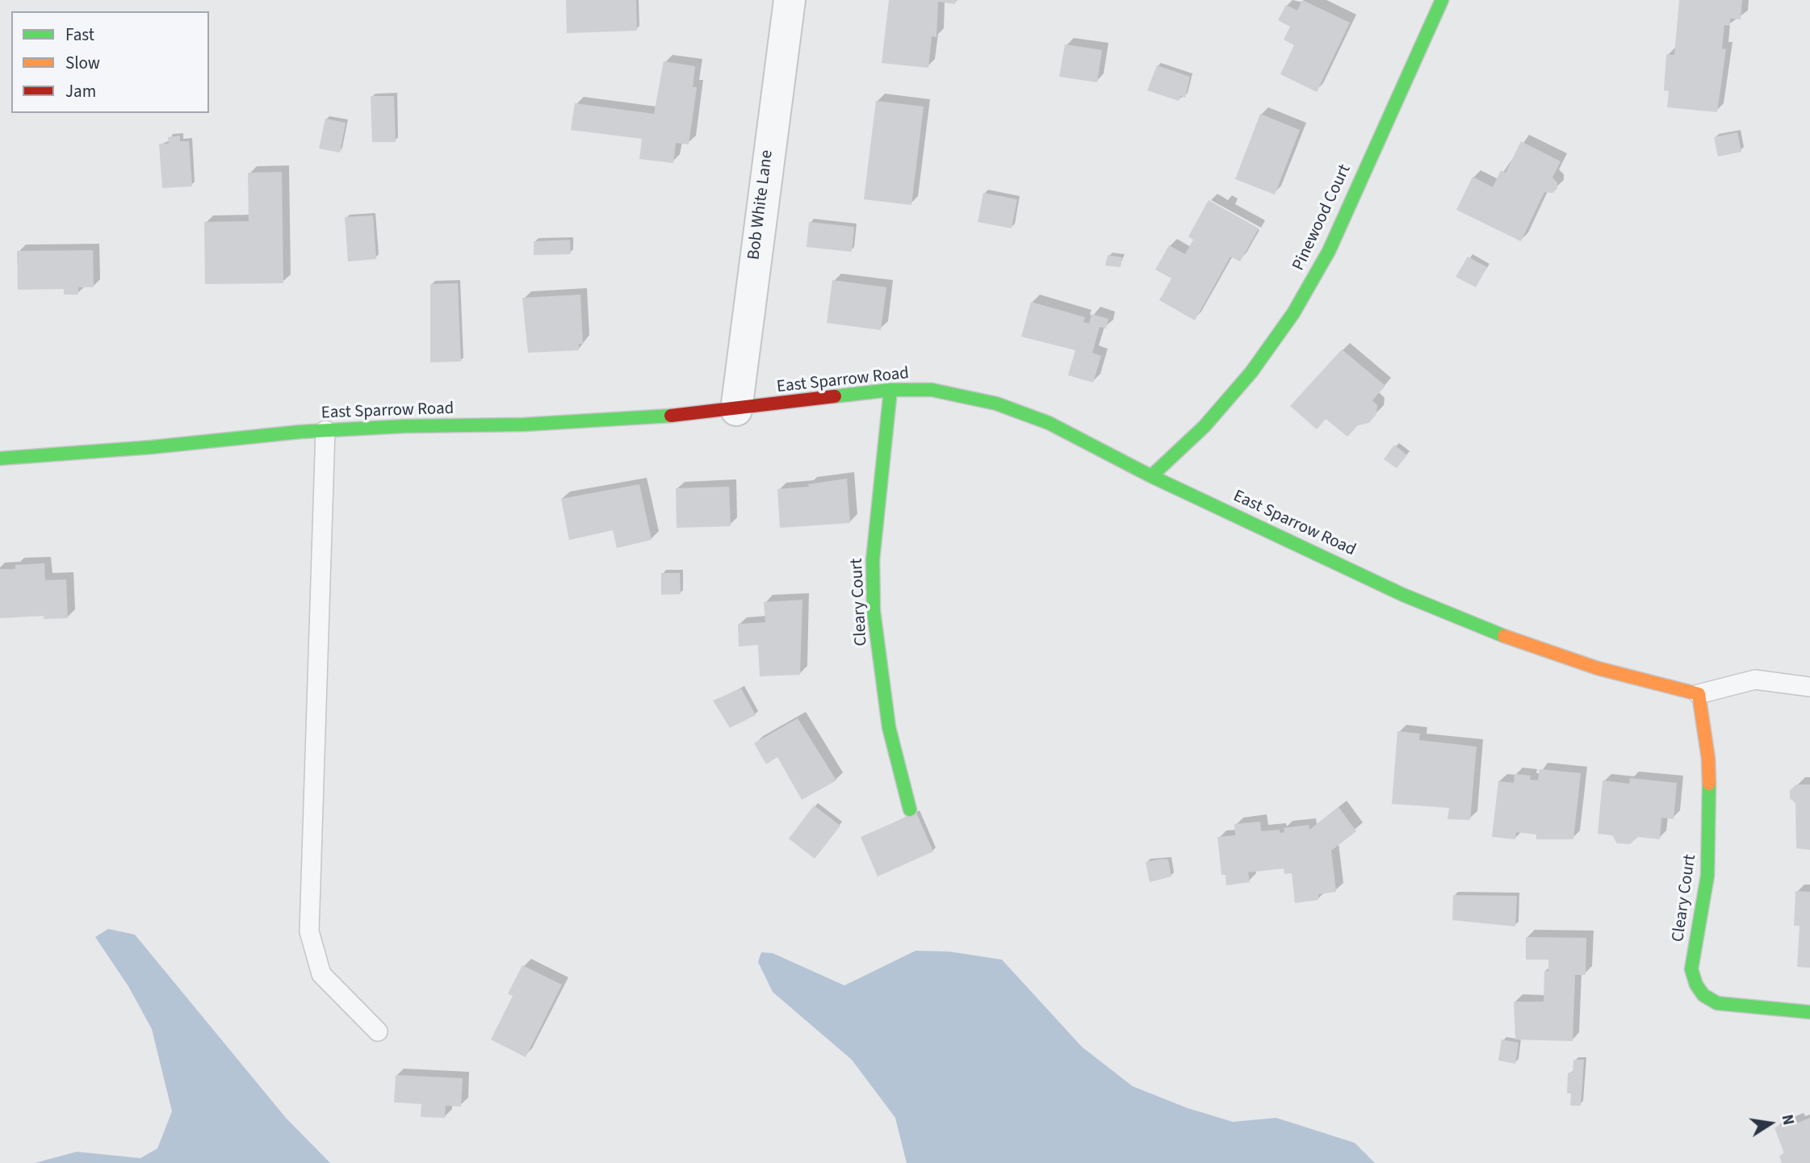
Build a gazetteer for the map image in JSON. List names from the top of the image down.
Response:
{
  "streets": {
    "street": [
      "Bob White Lane",
      "Pinewood Court",
      "East Sparrow Road",
      "Cleary Court"
    ]
  },
  "crossings": [
    ["Bob White Lane", "East Sparrow Road"],
    ["Pinewood Court", "East Sparrow Road"],
    ["East Sparrow Road", "Cleary Court"]
  ],
  "legend": ["Fast", "Slow", "Jam"],
  "north": "right"
}
